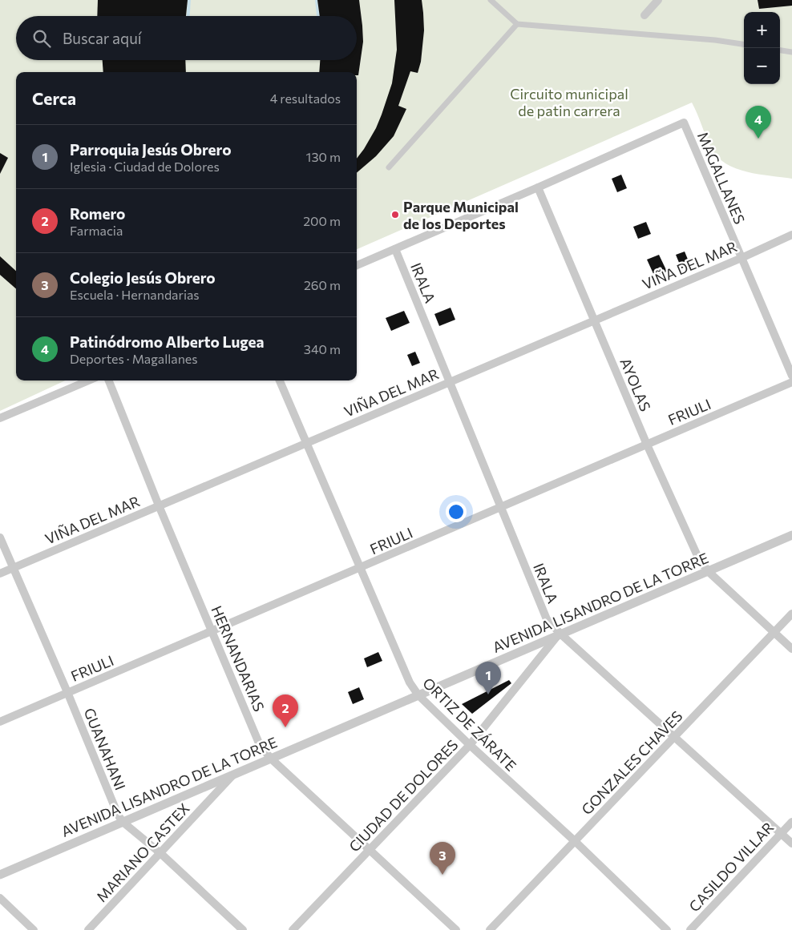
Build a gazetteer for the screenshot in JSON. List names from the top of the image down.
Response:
{
  "streets": {
    "street": [
      "MAGALLANES",
      "VIÑA DEL MAR",
      "IRALA",
      "AYOLAS",
      "FRIULI",
      "AVENIDA LISANDRO DE LA TORRE",
      "HERNANDARIAS",
      "ORTIZ DE ZÁRATE",
      "GUANAHANI",
      "GONZALES CHAVES",
      "CIUDAD DE DOLORES",
      "MARIANO CASTEX",
      "CASILDO VILLAR"
    ]
  },
  "crossings": [
    ["MAGALLANES", "VIÑA DEL MAR"],
    ["MAGALLANES", "AYOLAS"],
    ["VIÑA DEL MAR", "IRALA"],
    ["VIÑA DEL MAR", "AYOLAS"],
    ["VIÑA DEL MAR", "HERNANDARIAS"],
    ["VIÑA DEL MAR", "ORTIZ DE ZÁRATE"],
    ["VIÑA DEL MAR", "GUANAHANI"],
    ["IRALA", "FRIULI"],
    ["IRALA", "AVENIDA LISANDRO DE LA TORRE"],
    ["IRALA", "GONZALES CHAVES"],
    ["IRALA", "CIUDAD DE DOLORES"],
    ["IRALA", "CASILDO VILLAR"],
    ["AYOLAS", "FRIULI"],
    ["AYOLAS", "AVENIDA LISANDRO DE LA TORRE"],
    ["AYOLAS", "GONZALES CHAVES"],
    ["FRIULI", "HERNANDARIAS"],
    ["FRIULI", "ORTIZ DE ZÁRATE"],
    ["FRIULI", "GUANAHANI"],
    ["AVENIDA LISANDRO DE LA TORRE", "HERNANDARIAS"],
    ["AVENIDA LISANDRO DE LA TORRE", "ORTIZ DE ZÁRATE"],
    ["AVENIDA LISANDRO DE LA TORRE", "GUANAHANI"],
    ["AVENIDA LISANDRO DE LA TORRE", "CIUDAD DE DOLORES"],
    ["AVENIDA LISANDRO DE LA TORRE", "MARIANO CASTEX"],
    ["HERNANDARIAS", "CIUDAD DE DOLORES"],
    ["ORTIZ DE ZÁRATE", "GONZALES CHAVES"],
    ["ORTIZ DE ZÁRATE", "CIUDAD DE DOLORES"],
    ["GUANAHANI", "MARIANO CASTEX"]
  ],
  "parks": ["Circuito municipal de patin carrera"],
  "places": ["Parque Municipal de los Deportes"],
  "page": {
    "map_buttons": ["+", "−"],
    "search": "Buscar aquí",
    "heading": ["Cerca", "4 resultados"],
    "pins": [
      "4",
      "1",
      "2",
      "3"
    ],
    "list": [
      {
        "mark": "1",
        "name": "Parroquia Jesús Obrero",
        "note": "Iglesia · Ciudad de Dolores",
        "value": "130 m"
      },
      {
        "mark": "2",
        "name": "Romero",
        "note": "Farmacia",
        "value": "200 m"
      },
      {
        "mark": "3",
        "name": "Colegio Jesús Obrero",
        "note": "Escuela · Hernandarias",
        "value": "260 m"
      },
      {
        "mark": "4",
        "name": "Patinódromo Alberto Lugea",
        "note": "Deportes · Magallanes",
        "value": "340 m"
      }
    ]
  }
}
